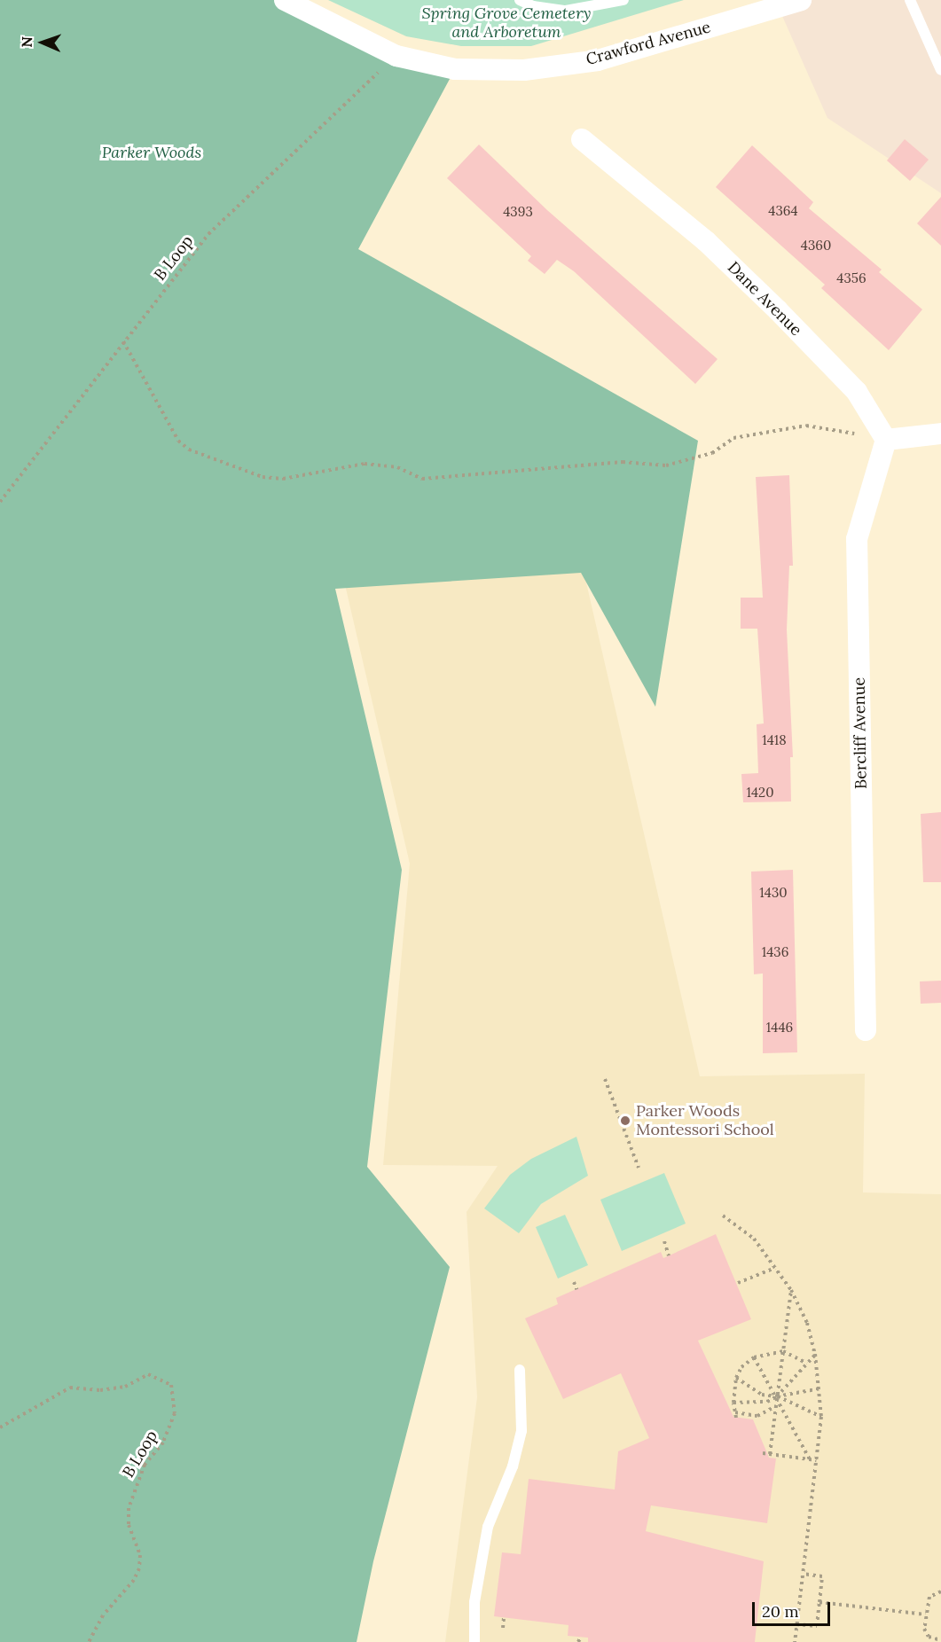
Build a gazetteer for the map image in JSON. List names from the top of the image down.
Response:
{
  "streets": {
    "street": ["Crawford Avenue", "Dane Avenue", "Bercliff Avenue"],
    "path": ["B Loop"]
  },
  "crossings": [
    ["Crawford Avenue", "B Loop"],
    ["Dane Avenue", "Bercliff Avenue"]
  ],
  "parks": ["Spring Grove Cemetery and Arboretum", "Parker Woods"],
  "places": ["Parker Woods Montessori School"],
  "house_numbers": [
    "4364",
    "4393",
    "4360",
    "4356",
    "1418",
    "1420",
    "1430",
    "1436",
    "1446"
  ],
  "scale_bar": "20 m",
  "north": "left"
}
